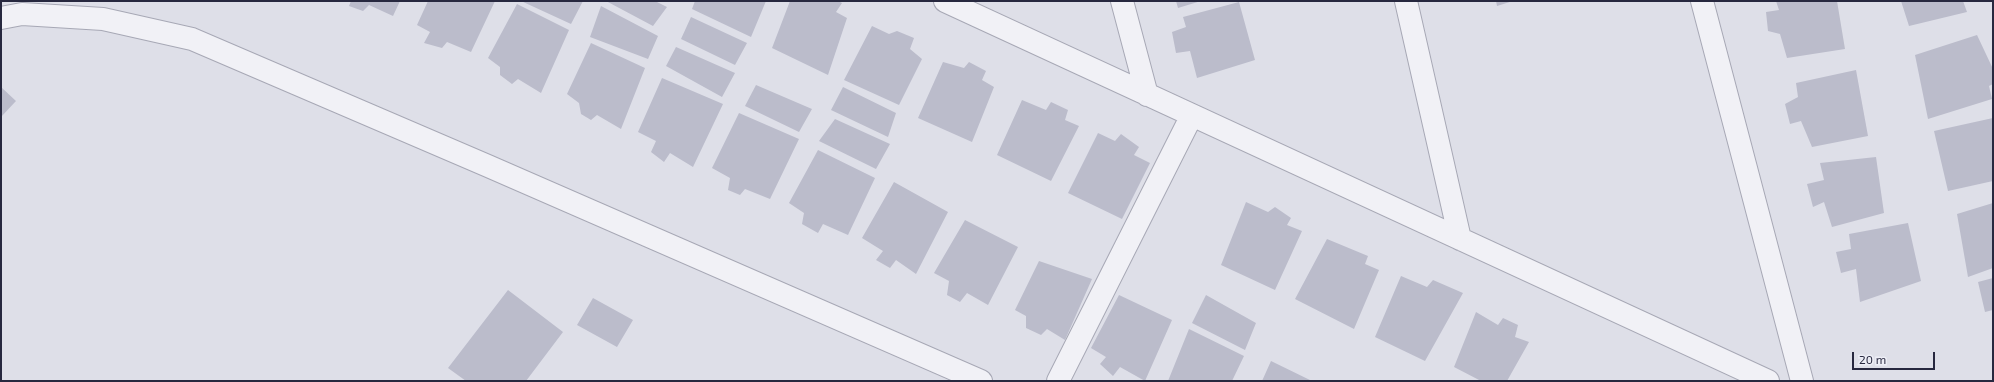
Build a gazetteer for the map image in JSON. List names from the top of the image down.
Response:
{
  "scale_bar": "20 m"
}
